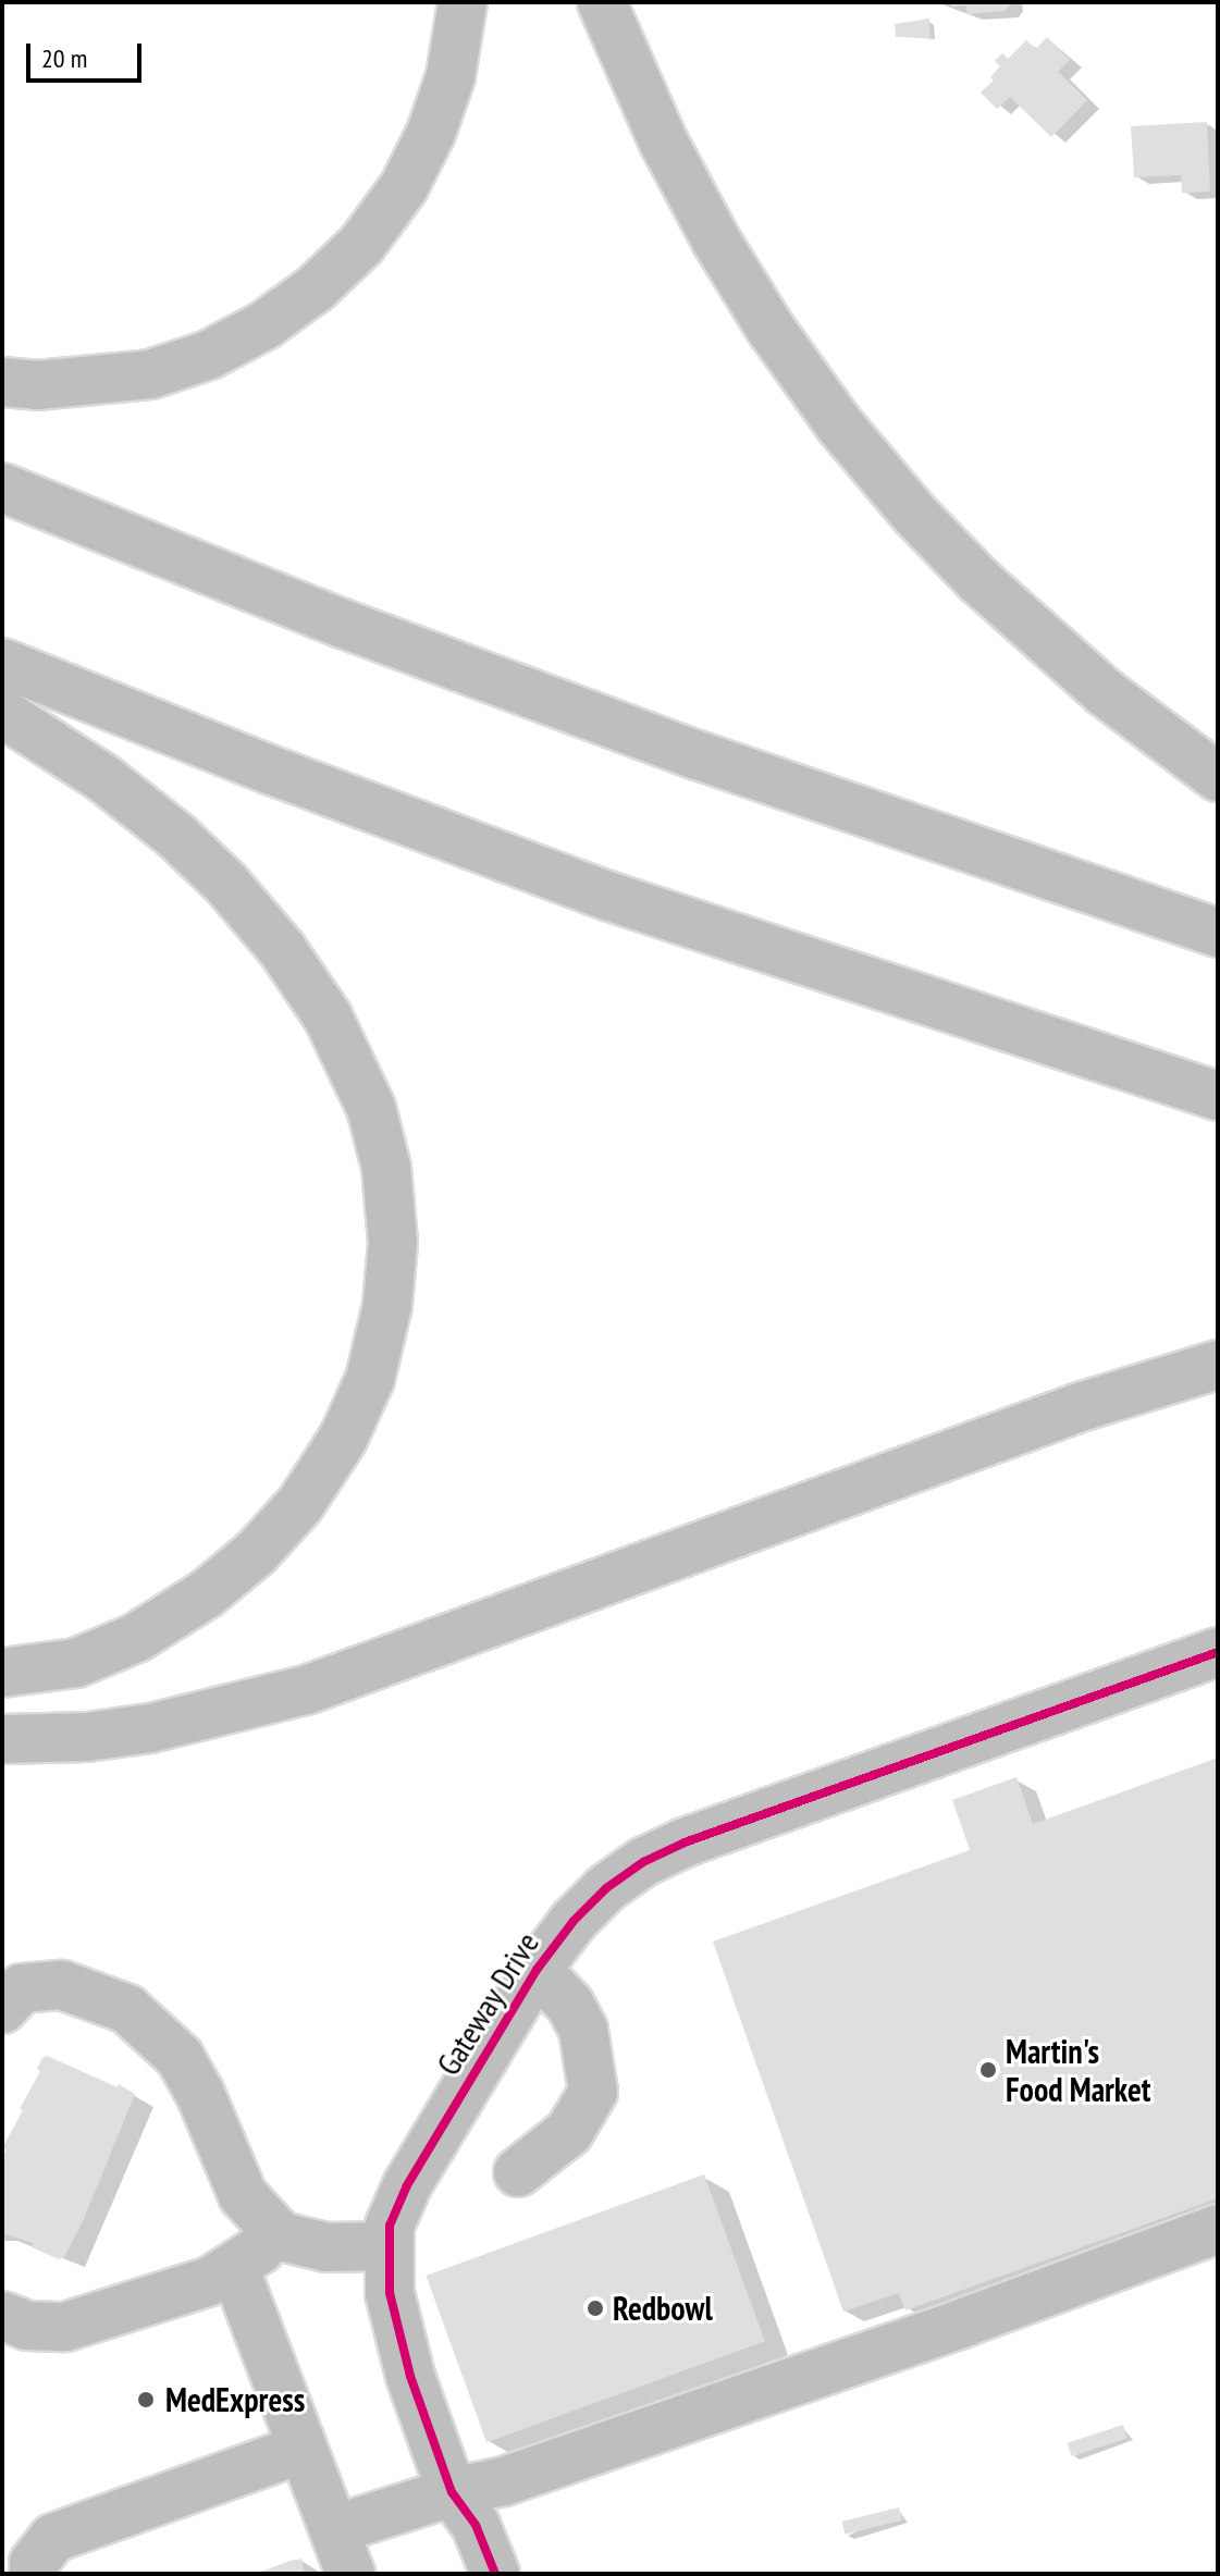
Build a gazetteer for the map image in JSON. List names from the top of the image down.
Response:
{
  "streets": {
    "main road": ["Gateway Drive"]
  },
  "places": ["Martin's Food Market", "Redbowl", "MedExpress"],
  "scale_bar": "20 m"
}
